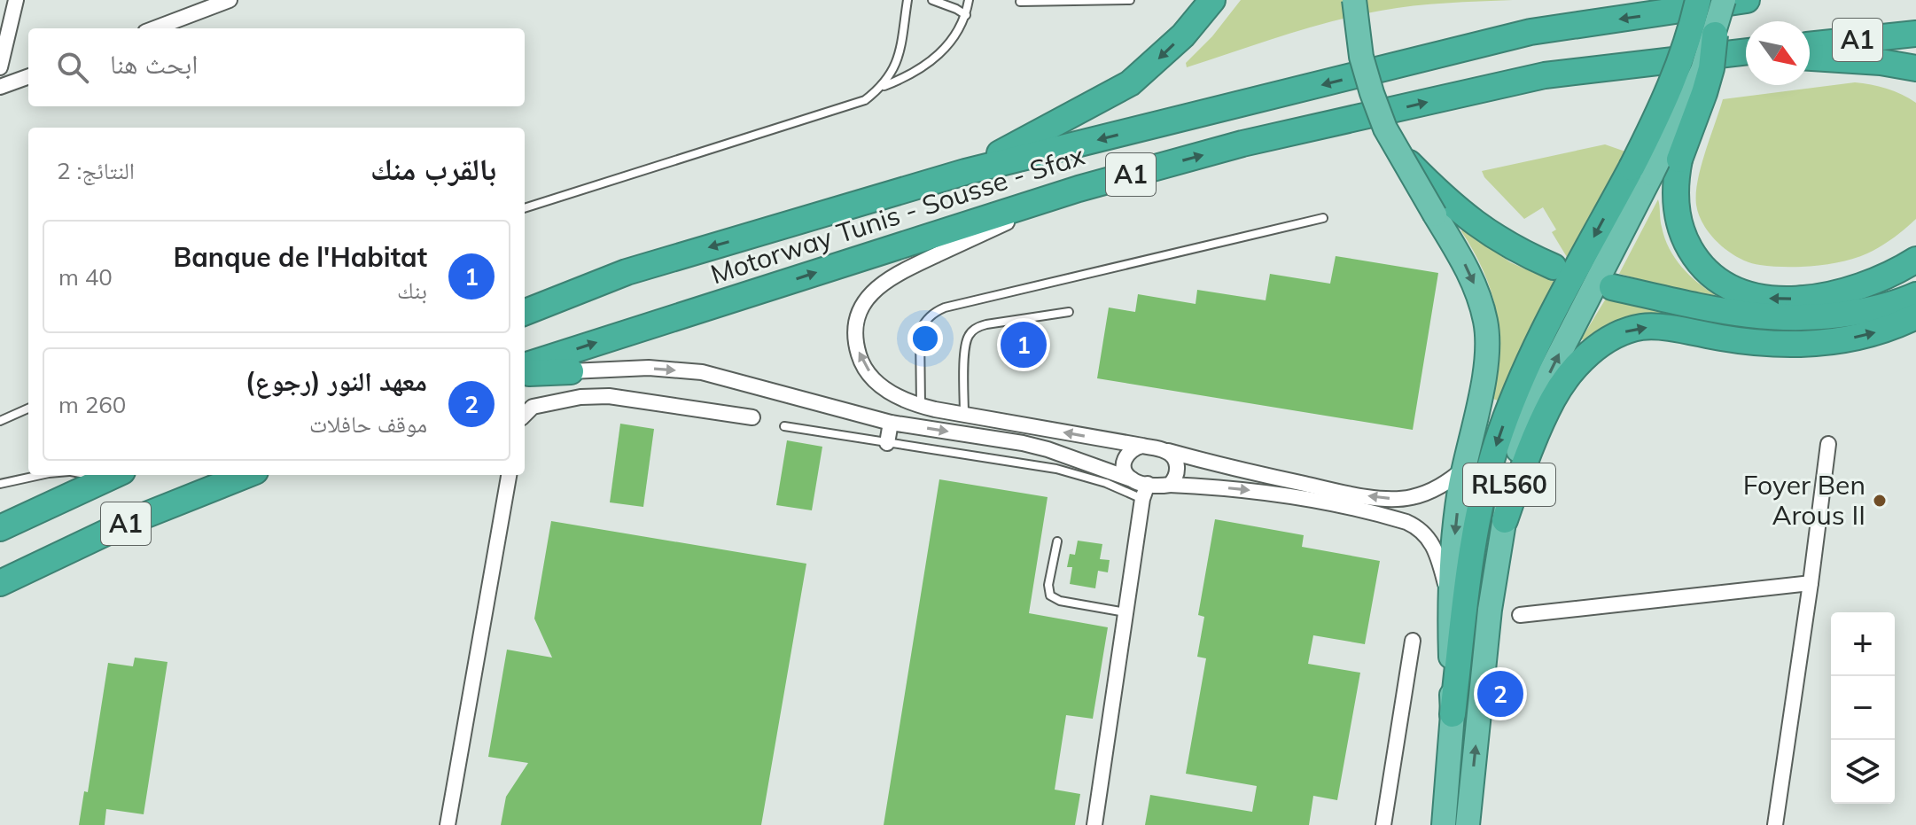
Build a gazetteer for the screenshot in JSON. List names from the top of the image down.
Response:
{
  "streets": {
    "highway": ["A1", "Motorway Tunis - Sousse - Sfax", "RL560"]
  },
  "places": ["Foyer Ben Arous II"],
  "north": "bottom right",
  "page": {
    "search": "ابحث هنا",
    "heading": ["بالقرب منك", "النتائج: 2"],
    "list": [
      {
        "mark": "1",
        "name": "Banque de l'Habitat",
        "note": "بنك",
        "value": "40 m"
      },
      {
        "mark": "2",
        "name": "معهد النور (رجوع)",
        "note": "موقف حافلات",
        "value": "260 m"
      }
    ],
    "pins": ["1", "2"],
    "map_buttons": ["+", "−"]
  }
}
